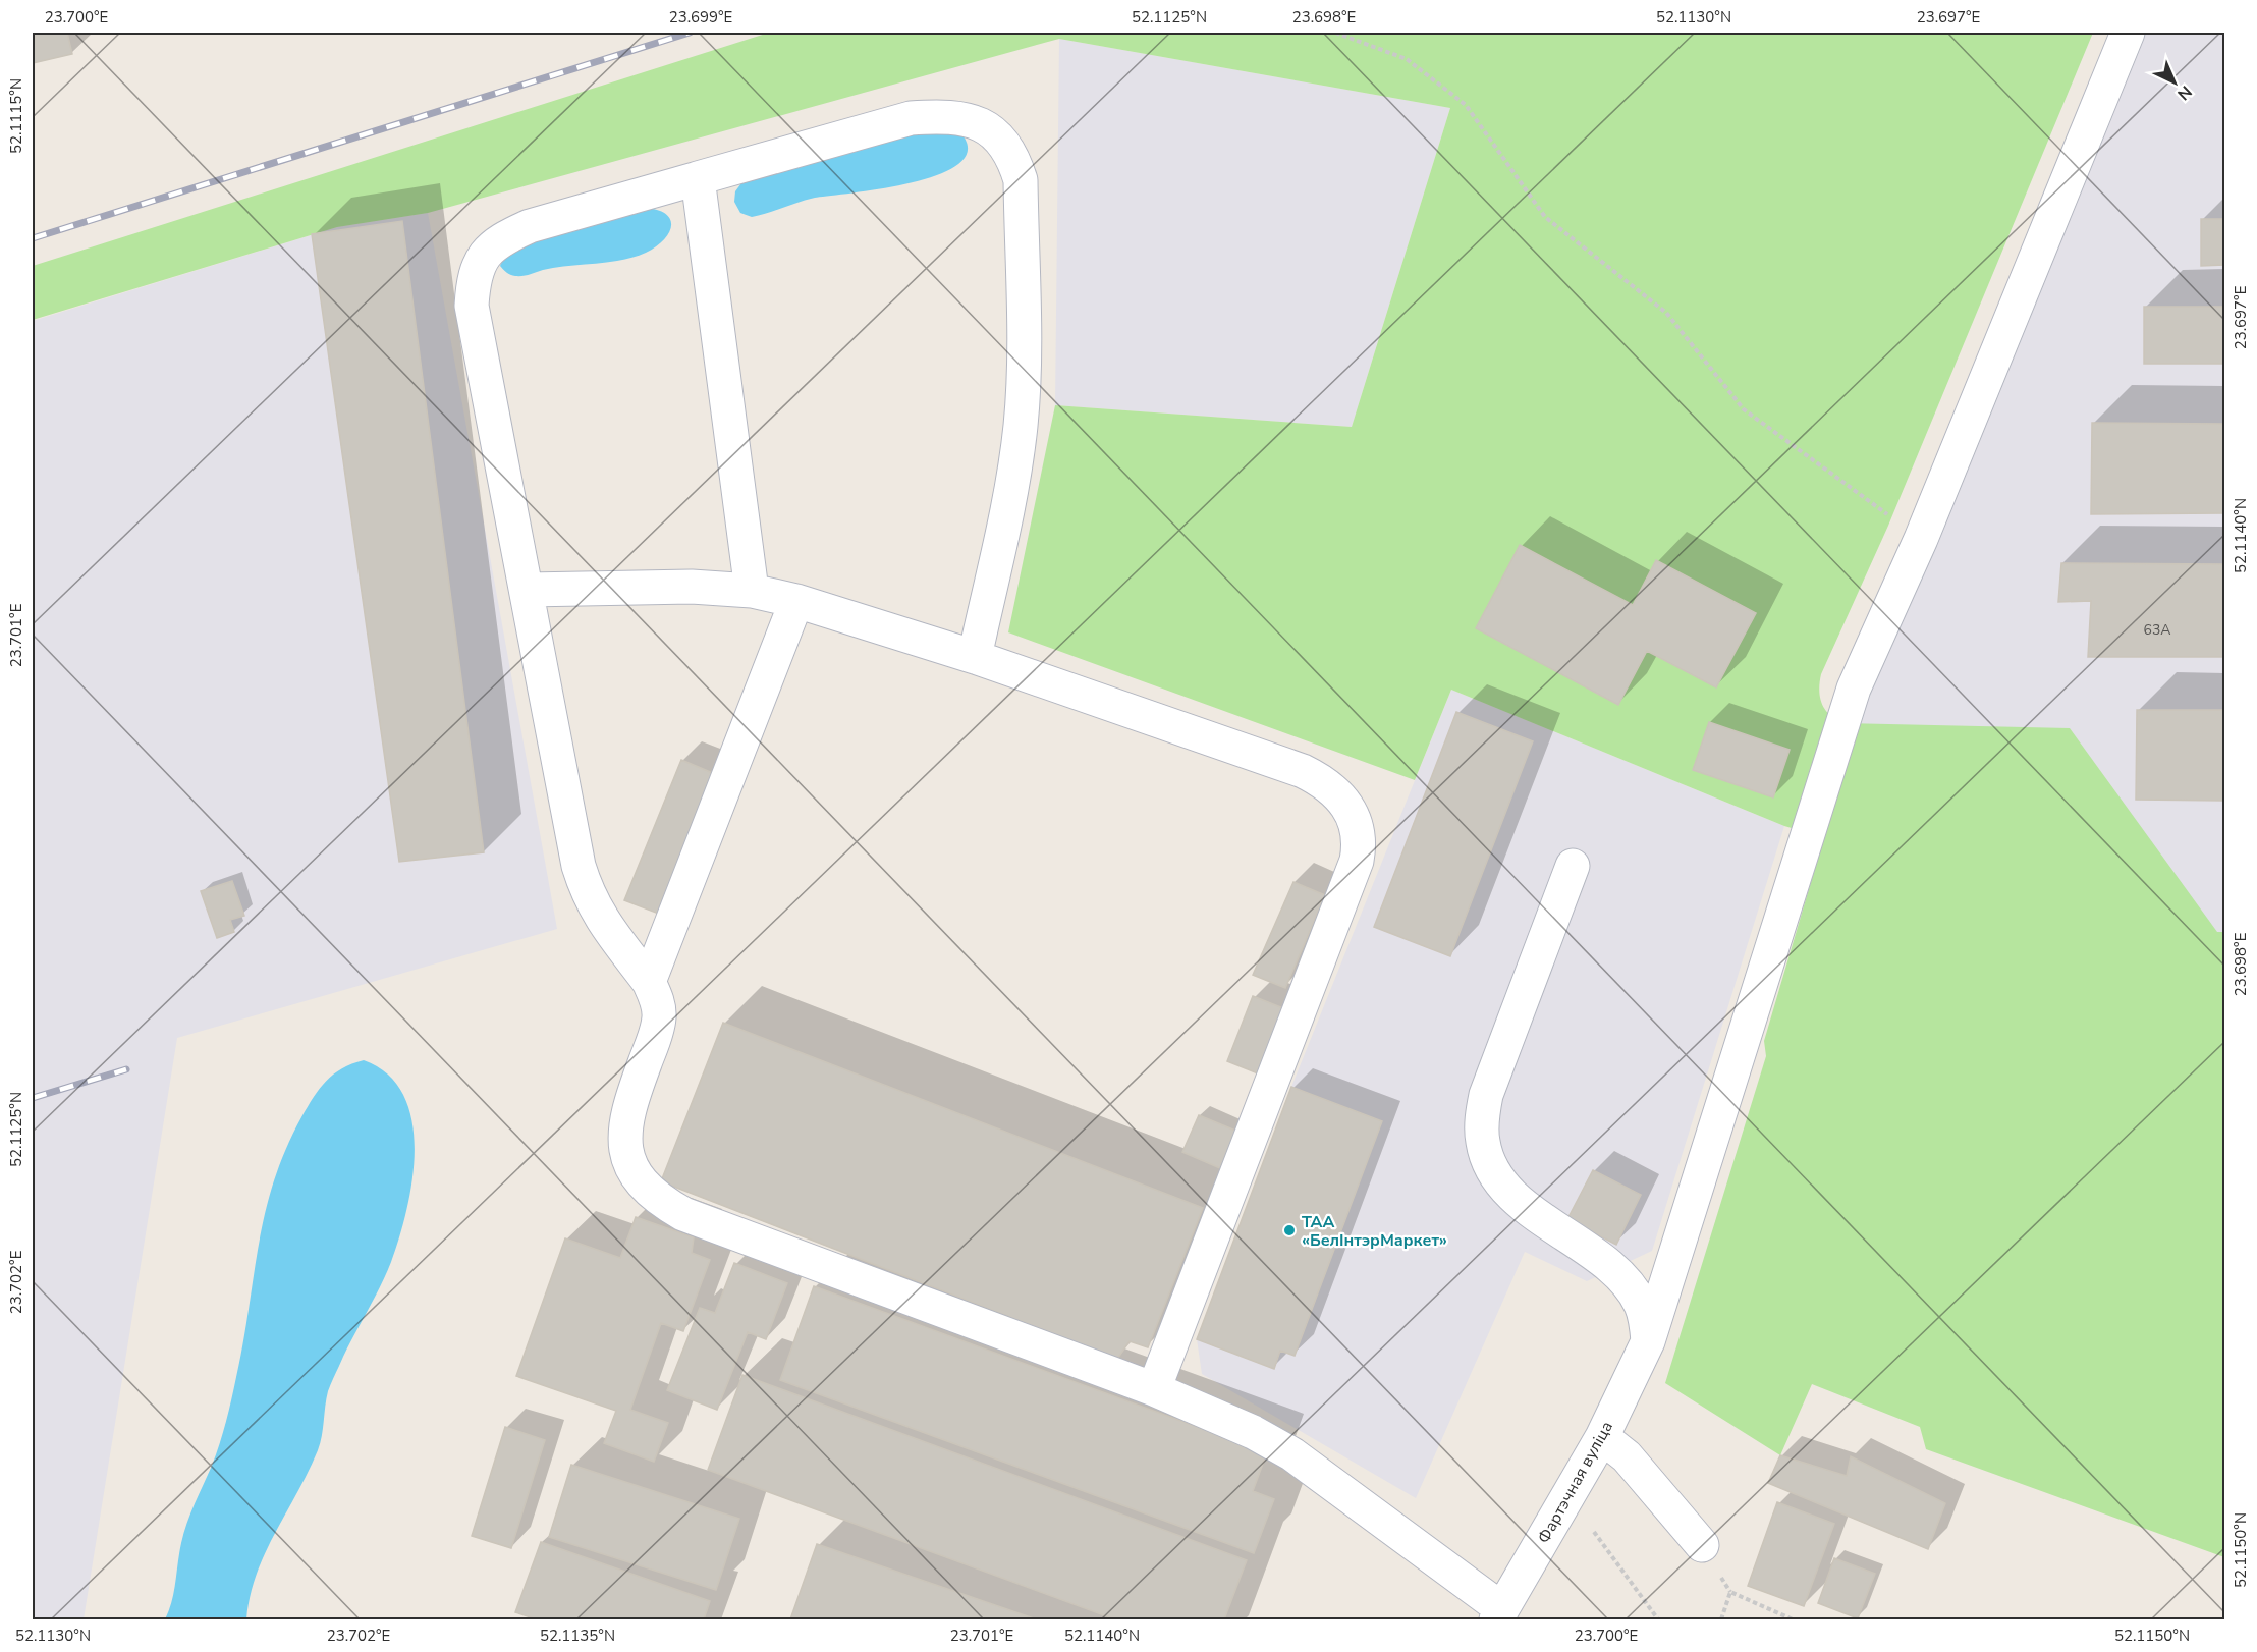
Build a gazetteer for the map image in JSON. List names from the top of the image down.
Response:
{
  "streets": {
    "street": ["Фартэчная вуліца"]
  },
  "places": ["ТАА «БелІнтэрМаркет»"],
  "house_numbers": ["63А"],
  "north": "bottom right",
  "coordinates": [
    "23.700°E",
    "23.699°E",
    "52.1125°N",
    "23.698°E",
    "52.1130°N",
    "23.697°E",
    "52.1115°N",
    "52.1140°N",
    "23.701°E",
    "23.702°E",
    "52.1150°N",
    "52.1135°N"
  ]
}
